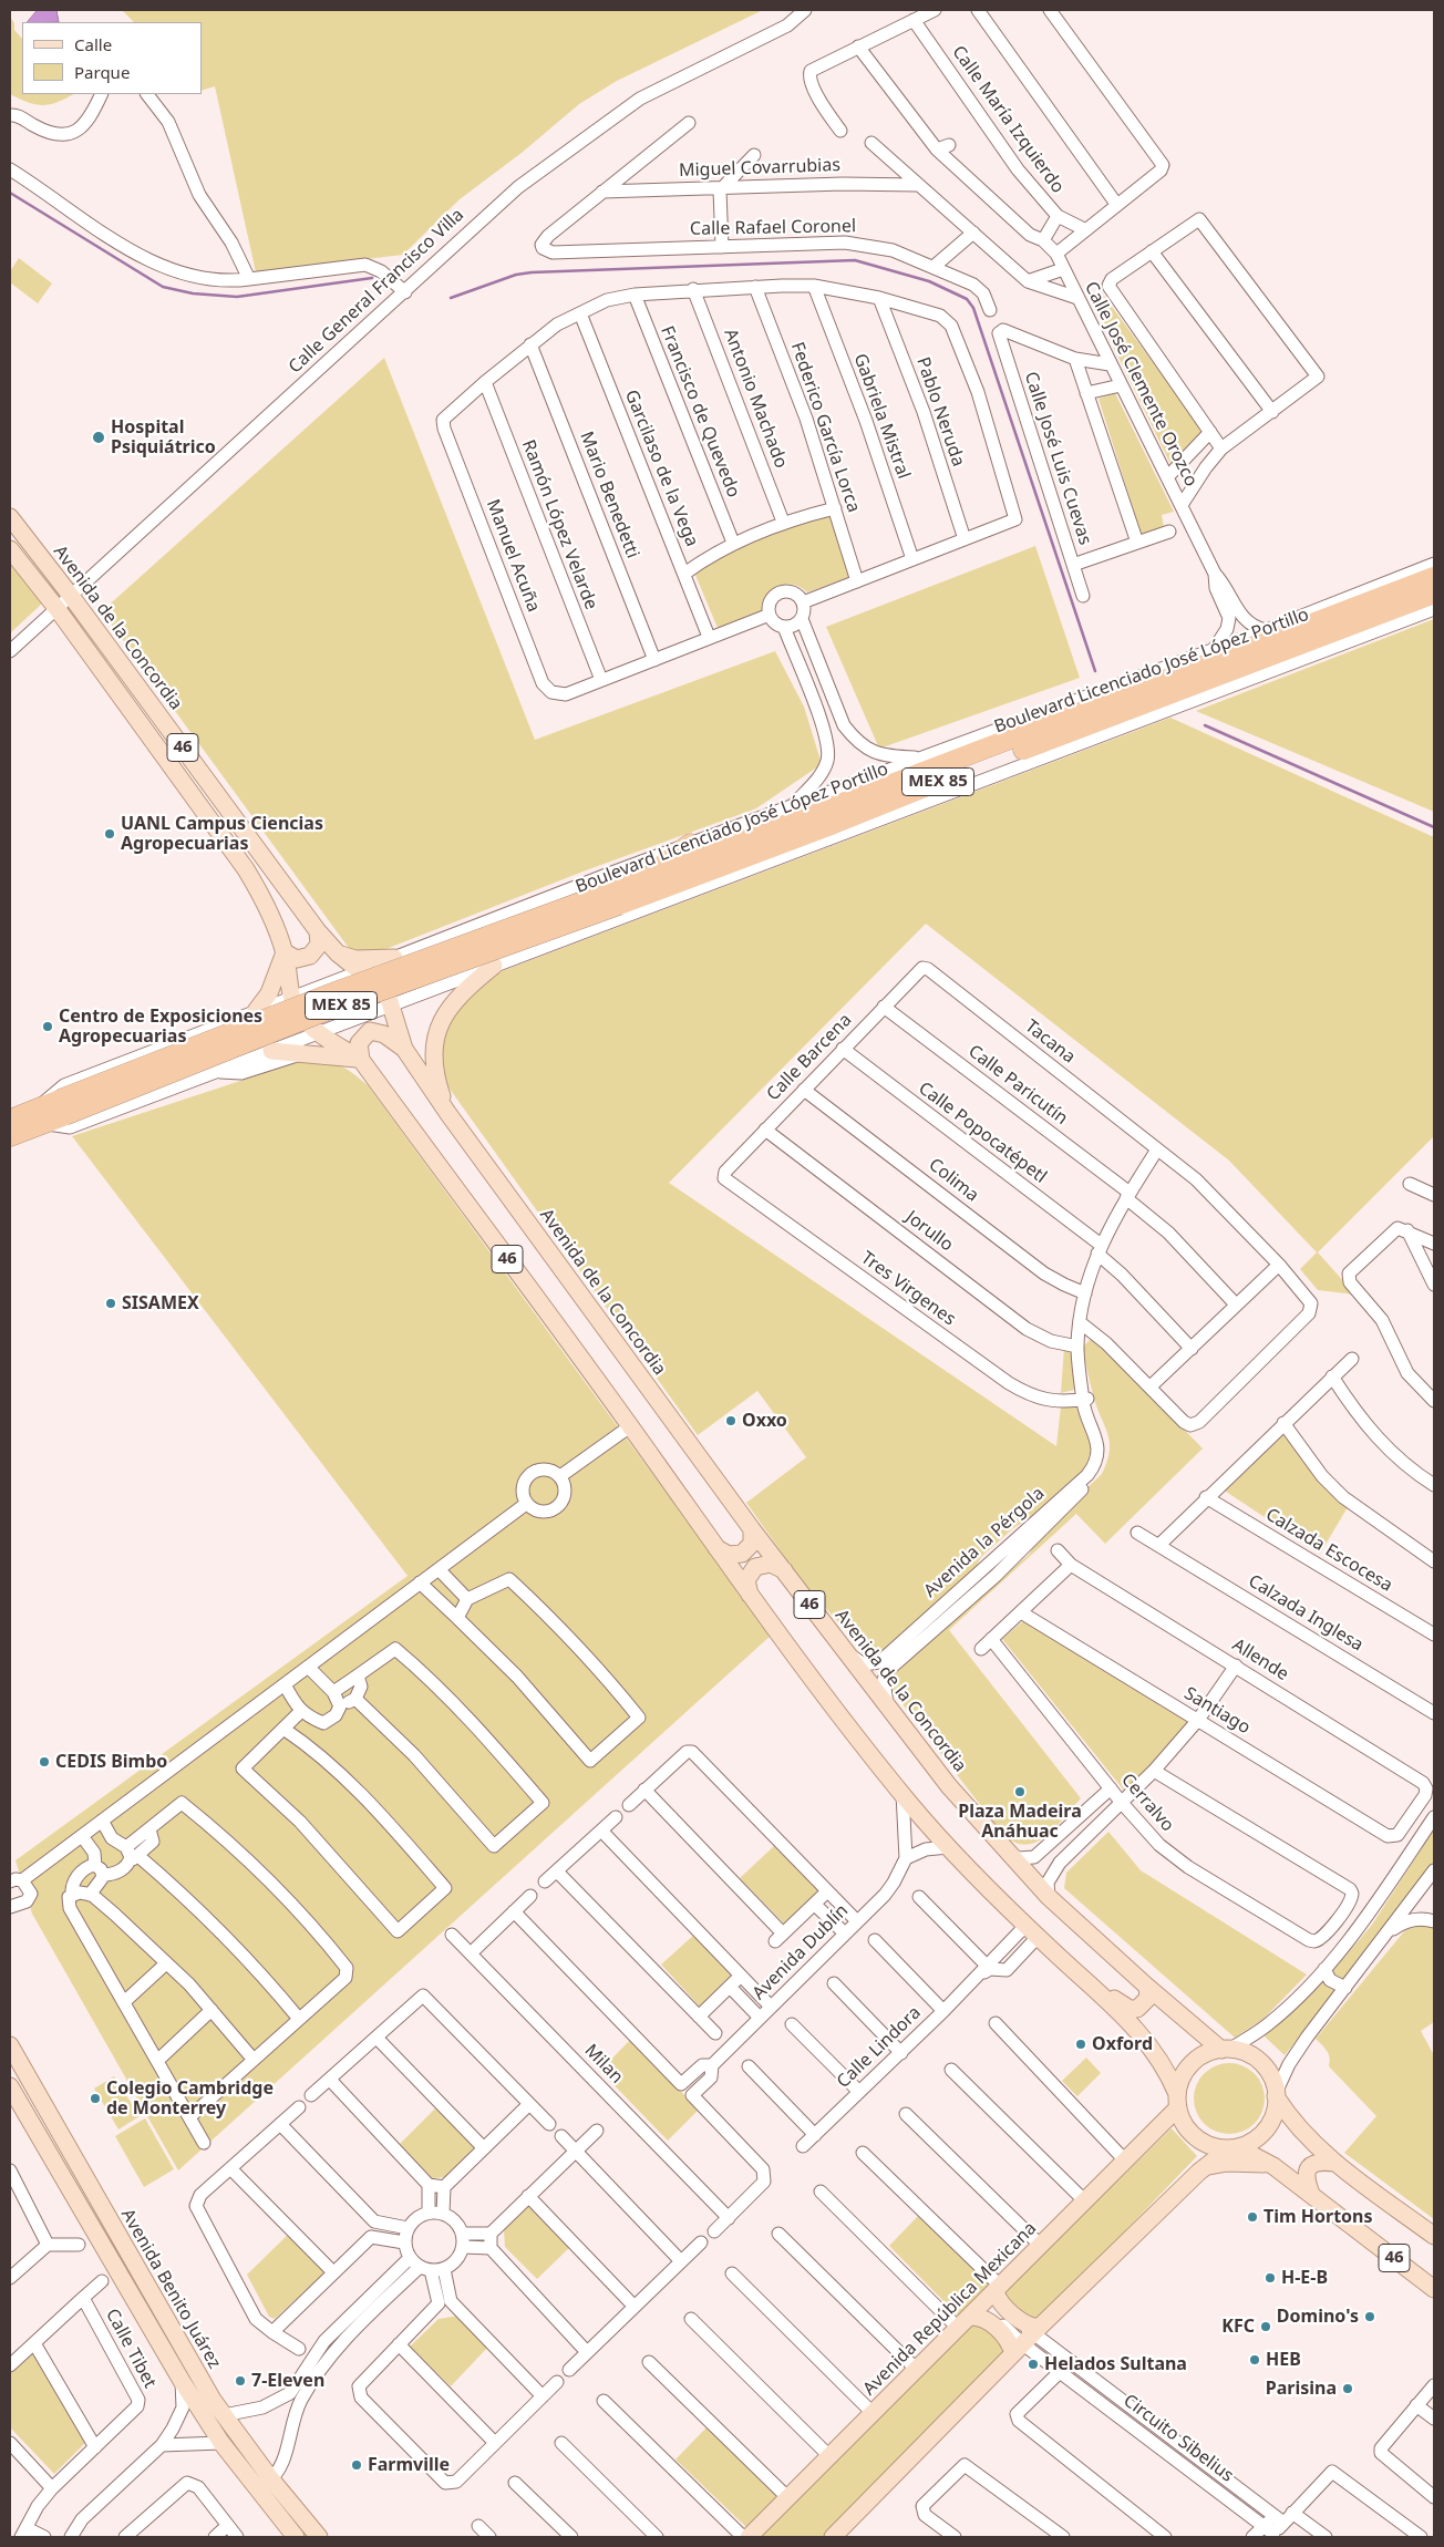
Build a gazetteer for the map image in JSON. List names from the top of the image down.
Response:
{
  "streets": {
    "highway": ["Boulevard Licenciado José López Portillo", "MEX 85"],
    "main road": [
      "Avenida de la Concordia",
      "46",
      "Avenida Benito Juárez",
      "Avenida República Mexicana"
    ],
    "street": [
      "Calle María Izquierdo",
      "Miguel Covarrubias",
      "Calle Rafael Coronel",
      "Calle General Francisco Villa",
      "Calle José Clemente Orozco",
      "Antonio Machado",
      "Francisco de Quevedo",
      "Pablo Neruda",
      "Gabriela Mistral",
      "Federico García Lorca",
      "Calle José Luis Cuevas",
      "Garcilaso de la Vega",
      "Mario Benedetti",
      "Ramón López Velarde",
      "Manuel Acuña",
      "Tacana",
      "Calle Barcena",
      "Calle Paricutín",
      "Calle Popocatépetl",
      "Colima",
      "Jorullo",
      "Tres Virgenes",
      "Avenida la Pérgola",
      "Calzada Escocesa",
      "Calzada Inglesa",
      "Allende",
      "Santiago",
      "Cerralvo",
      "Avenida Dublín",
      "Calle Lindora",
      "Milan",
      "Calle Tibet",
      "Circuito Sibelius"
    ]
  },
  "crossings": [
    ["Miguel Covarrubias", "Calle Rafael Coronel"],
    ["Calle General Francisco Villa", "Avenida de la Concordia"],
    ["Calle José Clemente Orozco", "Boulevard Licenciado José López Portillo"],
    ["Ramón López Velarde", "Manuel Acuña"],
    ["Avenida de la Concordia", "Boulevard Licenciado José López Portillo"],
    ["Avenida de la Concordia", "46"],
    ["Avenida de la Concordia", "Avenida la Pérgola"],
    ["Avenida de la Concordia", "Calle Lindora"],
    ["Avenida de la Concordia", "Avenida República Mexicana"],
    ["46", "Avenida República Mexicana"],
    ["Tacana", "Calle Barcena"],
    ["Calle Barcena", "Calle Paricutín"],
    ["Calle Barcena", "Calle Popocatépetl"],
    ["Calle Barcena", "Colima"],
    ["Calle Barcena", "Jorullo"],
    ["Calle Barcena", "Tres Virgenes"],
    ["Tres Virgenes", "Avenida la Pérgola"],
    ["Allende", "Santiago"],
    ["Avenida Dublín", "Milan"]
  ],
  "places": [
    "Hospital Psiquiátrico",
    "UANL Campus Ciencias Agropecuarias",
    "Centro de Exposiciones Agropecuarias",
    "SISAMEX",
    "Oxxo",
    "CEDIS Bimbo",
    "Plaza Madeira Anáhuac",
    "Oxford",
    "Colegio Cambridge de Monterrey",
    "Tim Hortons",
    "H-E-B",
    "Domino's",
    "KFC",
    "HEB",
    "Helados Sultana",
    "7-Eleven",
    "Parisina",
    "Farmville"
  ],
  "legend": ["Calle", "Parque"]
}
